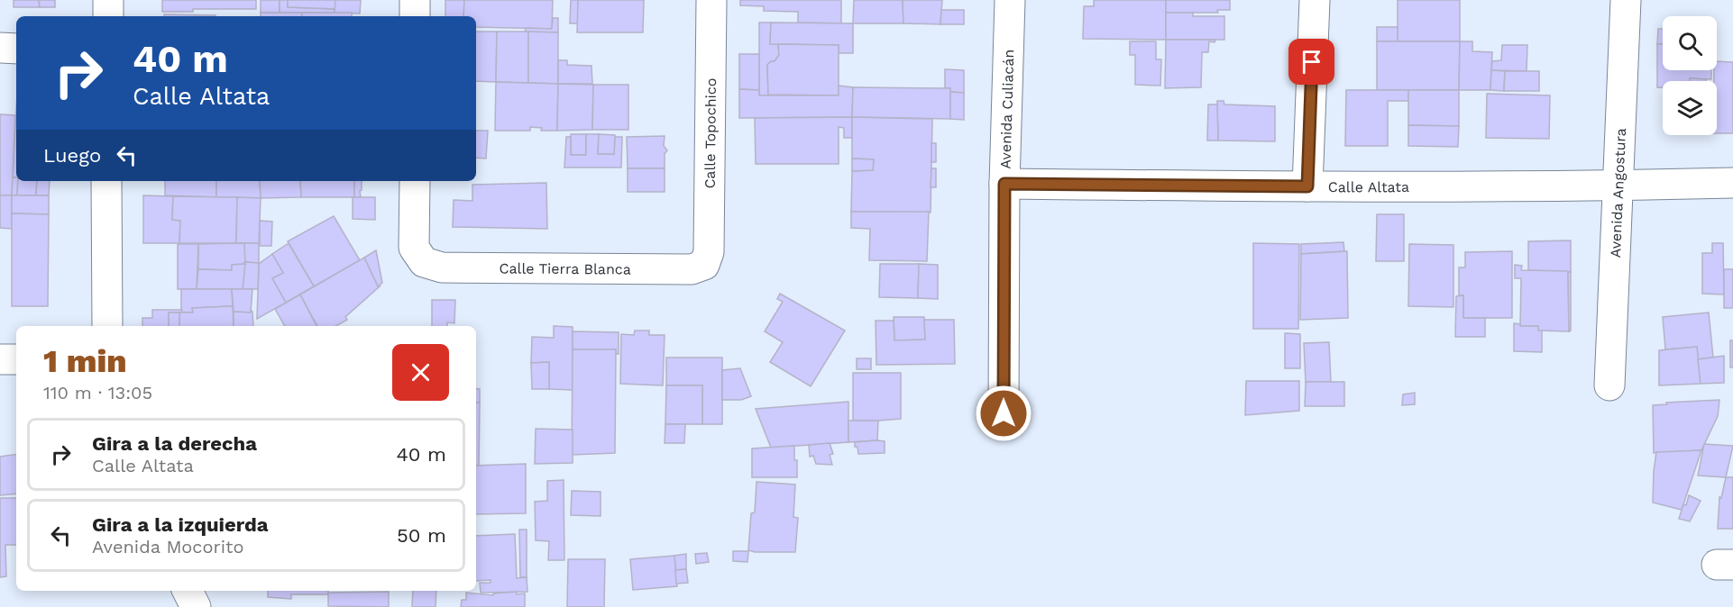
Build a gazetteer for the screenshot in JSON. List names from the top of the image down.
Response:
{
  "streets": {
    "street": [
      "Avenida Culiacán",
      "Calle Topochico",
      "Calle Altata",
      "Avenida Angostura",
      "Calle Tierra Blanca"
    ]
  },
  "crossings": [
    ["Avenida Culiacán", "Calle Altata"],
    ["Calle Topochico", "Calle Tierra Blanca"],
    ["Calle Altata", "Avenida Angostura"]
  ],
  "page": {
    "turn": ["40 m", "Calle Altata"],
    "then": "Luego",
    "heading": ["1 min", "110 m · 13:05"],
    "list": [
      {
        "name": "Gira a la derecha",
        "note": "Calle Altata",
        "value": "40 m"
      },
      {
        "name": "Gira a la izquierda",
        "note": "Avenida Mocorito",
        "value": "50 m"
      }
    ]
  }
}
